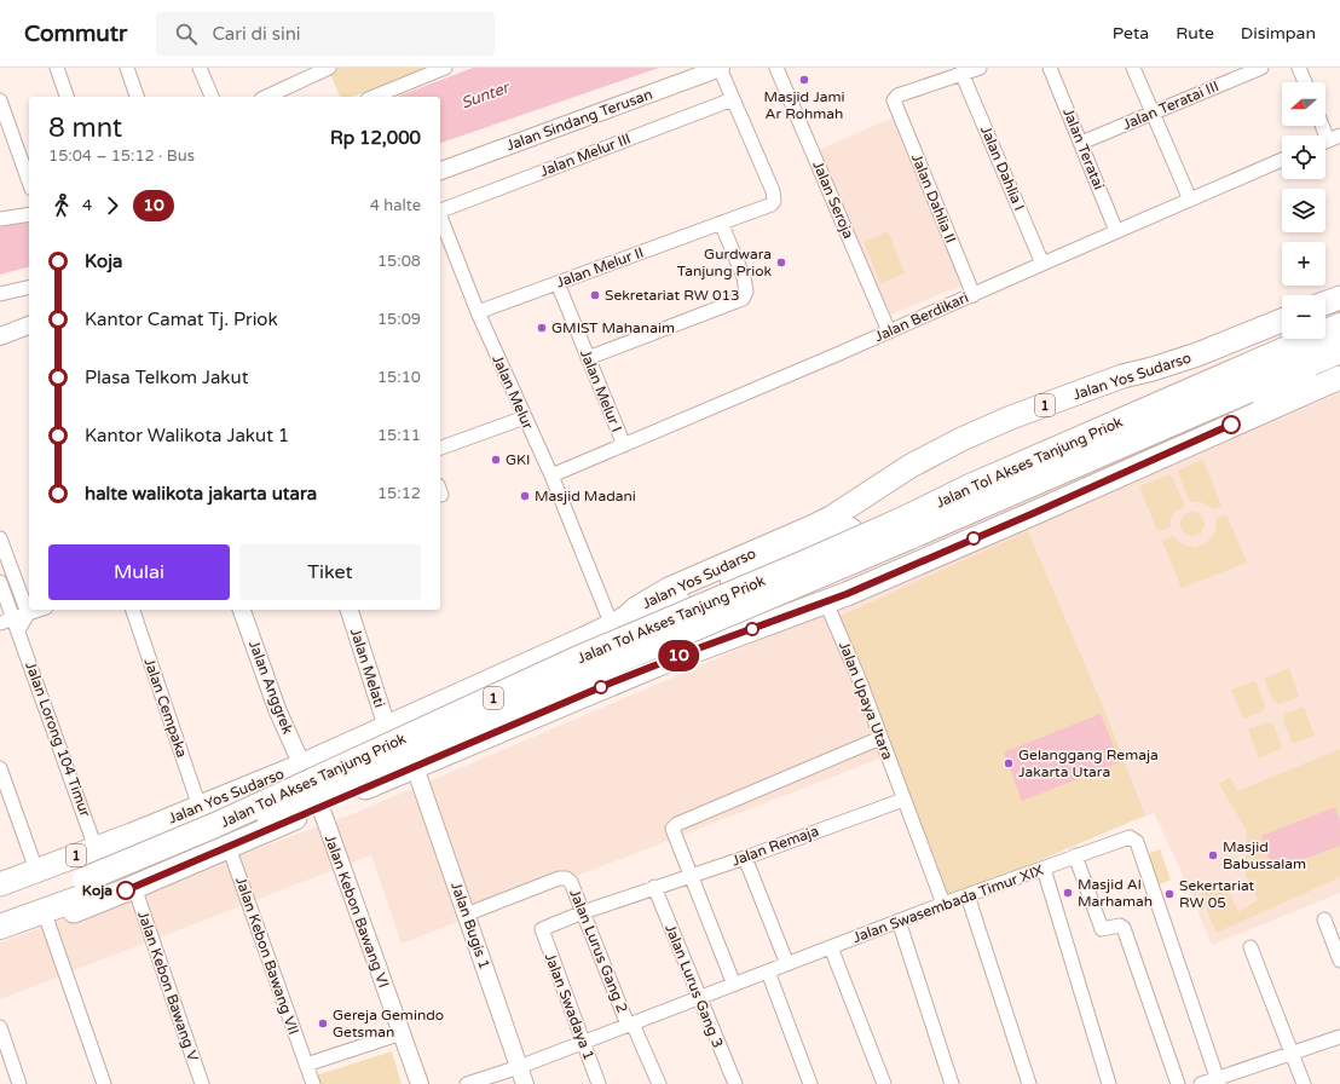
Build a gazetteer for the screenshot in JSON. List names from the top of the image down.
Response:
{
  "streets": {
    "highway": ["Jalan Yos Sudarso", "1", "Jalan Tol Akses Tanjung Priok"],
    "street": [
      "Jalan Teratai III",
      "Jalan Sindang Terusan",
      "Jalan Teratai",
      "Jalan Melur III",
      "Jalan Dahlia I",
      "Jalan Dahlia II",
      "Jalan Seroja",
      "Jalan Melur II",
      "Jalan Berdikari",
      "Jalan Melur I",
      "Jalan Melur",
      "Jalan Melati",
      "Jalan Anggrek",
      "Jalan Upaya Utara",
      "Jalan Cempaka",
      "Jalan Lorong 104 Timur",
      "Jalan Remaja",
      "Jalan Swasembada Timur XIX",
      "Jalan Kebon Bawang VI",
      "Jalan Bugis 1",
      "Jalan Lurus Gang 2",
      "Jalan Kebon Bawang VII",
      "Jalan Kebon Bawang V",
      "Jalan Lurus Gang 3",
      "Jalan Swadaya 1"
    ]
  },
  "crossings": [
    ["Jalan Teratai III", "Jalan Teratai"],
    ["Jalan Sindang Terusan", "Jalan Melur II"],
    ["Jalan Teratai", "Jalan Berdikari"],
    ["Jalan Melur III", "Jalan Melur II"],
    ["Jalan Dahlia I", "Jalan Dahlia II"],
    ["Jalan Dahlia I", "Jalan Berdikari"],
    ["Jalan Dahlia II", "Jalan Berdikari"],
    ["Jalan Seroja", "Jalan Berdikari"],
    ["Jalan Melur II", "Jalan Melur I"],
    ["Jalan Melur II", "Jalan Melur"],
    ["Jalan Berdikari", "Jalan Melur I"],
    ["Jalan Berdikari", "Jalan Melur"],
    ["Jalan Yos Sudarso", "Jalan Melur"],
    ["Jalan Yos Sudarso", "Jalan Melati"],
    ["Jalan Yos Sudarso", "Jalan Anggrek"],
    ["Jalan Yos Sudarso", "Jalan Cempaka"],
    ["Jalan Yos Sudarso", "Jalan Lorong 104 Timur"],
    ["Jalan Yos Sudarso", "Jalan Kebon Bawang VI"],
    ["1", "Jalan Upaya Utara"],
    ["1", "Jalan Kebon Bawang VI"],
    ["1", "Jalan Bugis 1"],
    ["1", "Jalan Kebon Bawang VII"],
    ["1", "Jalan Kebon Bawang V"],
    ["Jalan Anggrek", "Jalan Kebon Bawang VI"],
    ["Jalan Upaya Utara", "Jalan Remaja"],
    ["Jalan Remaja", "Jalan Lurus Gang 2"],
    ["Jalan Remaja", "Jalan Lurus Gang 3"],
    ["Jalan Remaja", "Jalan Swadaya 1"],
    ["Jalan Swasembada Timur XIX", "Jalan Bugis 1"],
    ["Jalan Swasembada Timur XIX", "Jalan Lurus Gang 2"],
    ["Jalan Swasembada Timur XIX", "Jalan Lurus Gang 3"],
    ["Jalan Swasembada Timur XIX", "Jalan Swadaya 1"],
    ["Jalan Bugis 1", "Jalan Lurus Gang 2"]
  ],
  "water": ["Sunter"],
  "places": [
    "Masjid Jami Ar Rohmah",
    "Gurdwara Tanjung Priok",
    "Sekretariat RW 013",
    "GMIST Mahanaim",
    "GKI",
    "Masjid Madani",
    "Gelanggang Remaja Jakarta Utara",
    "Masjid Babussalam",
    "Koja",
    "Masjid Al Marhamah",
    "Sekertariat RW 05",
    "Gereja Gemindo Getsman"
  ],
  "lines": ["bus line 10"],
  "north": "left",
  "page": {
    "header": "Commutr",
    "search": "Cari di sini",
    "nav": ["Peta", "Rute", "Disimpan"],
    "on_map": "10",
    "map_buttons": ["+", "−"],
    "heading": ["8 mnt", "15:04 – 15:12 · Bus", "Rp 12,000"],
    "legs": ["4", "10", "4 halte"],
    "list": [
      {
        "name": "Koja",
        "value": "15:08"
      },
      {
        "name": "Kantor Camat Tj. Priok",
        "value": "15:09"
      },
      {
        "name": "Plasa Telkom Jakut",
        "value": "15:10"
      },
      {
        "name": "Kantor Walikota Jakut 1",
        "value": "15:11"
      },
      {
        "name": "halte walikota jakarta utara",
        "value": "15:12"
      }
    ],
    "buttons": ["Mulai", "Tiket"]
  }
}
